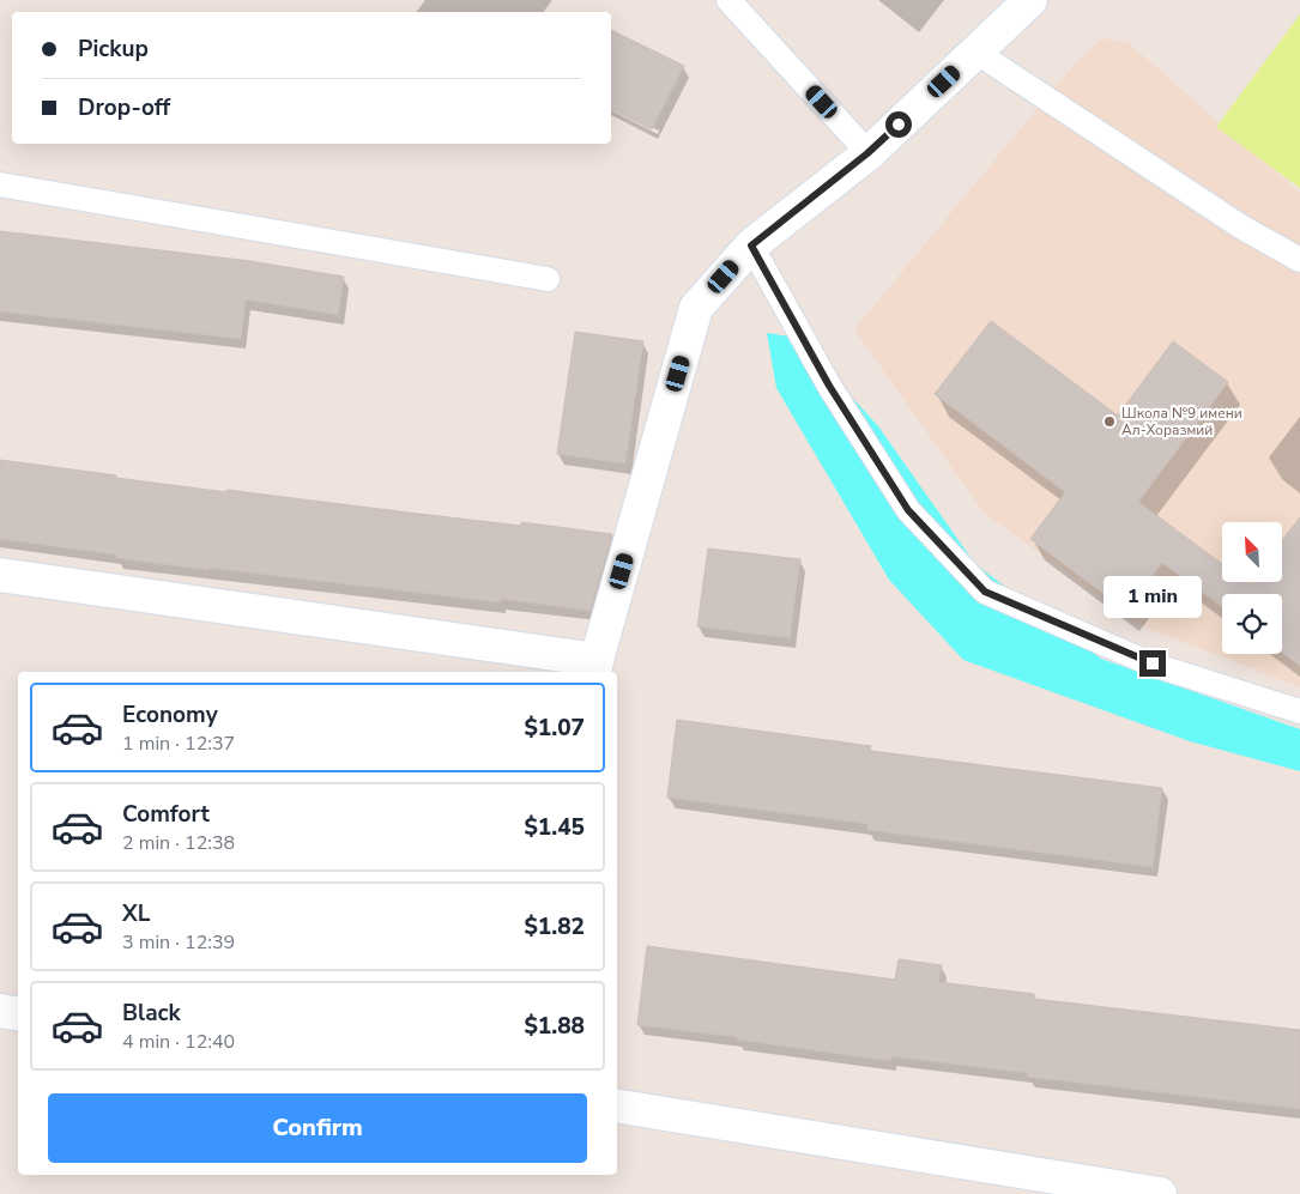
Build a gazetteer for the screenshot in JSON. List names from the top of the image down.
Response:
{
  "places": ["Школа №9 имени Ал-Хоразмий"],
  "north": "top left",
  "page": {
    "banner": ["Pickup", "Drop-off"],
    "bubble": "1 min",
    "list": [
      {
        "name": "Economy",
        "note": "1 min · 12:37",
        "value": "$1.07"
      },
      {
        "name": "Comfort",
        "note": "2 min · 12:38",
        "value": "$1.45"
      },
      {
        "name": "XL",
        "note": "3 min · 12:39",
        "value": "$1.82"
      },
      {
        "name": "Black",
        "note": "4 min · 12:40",
        "value": "$1.88"
      }
    ],
    "buttons": "Confirm"
  }
}
